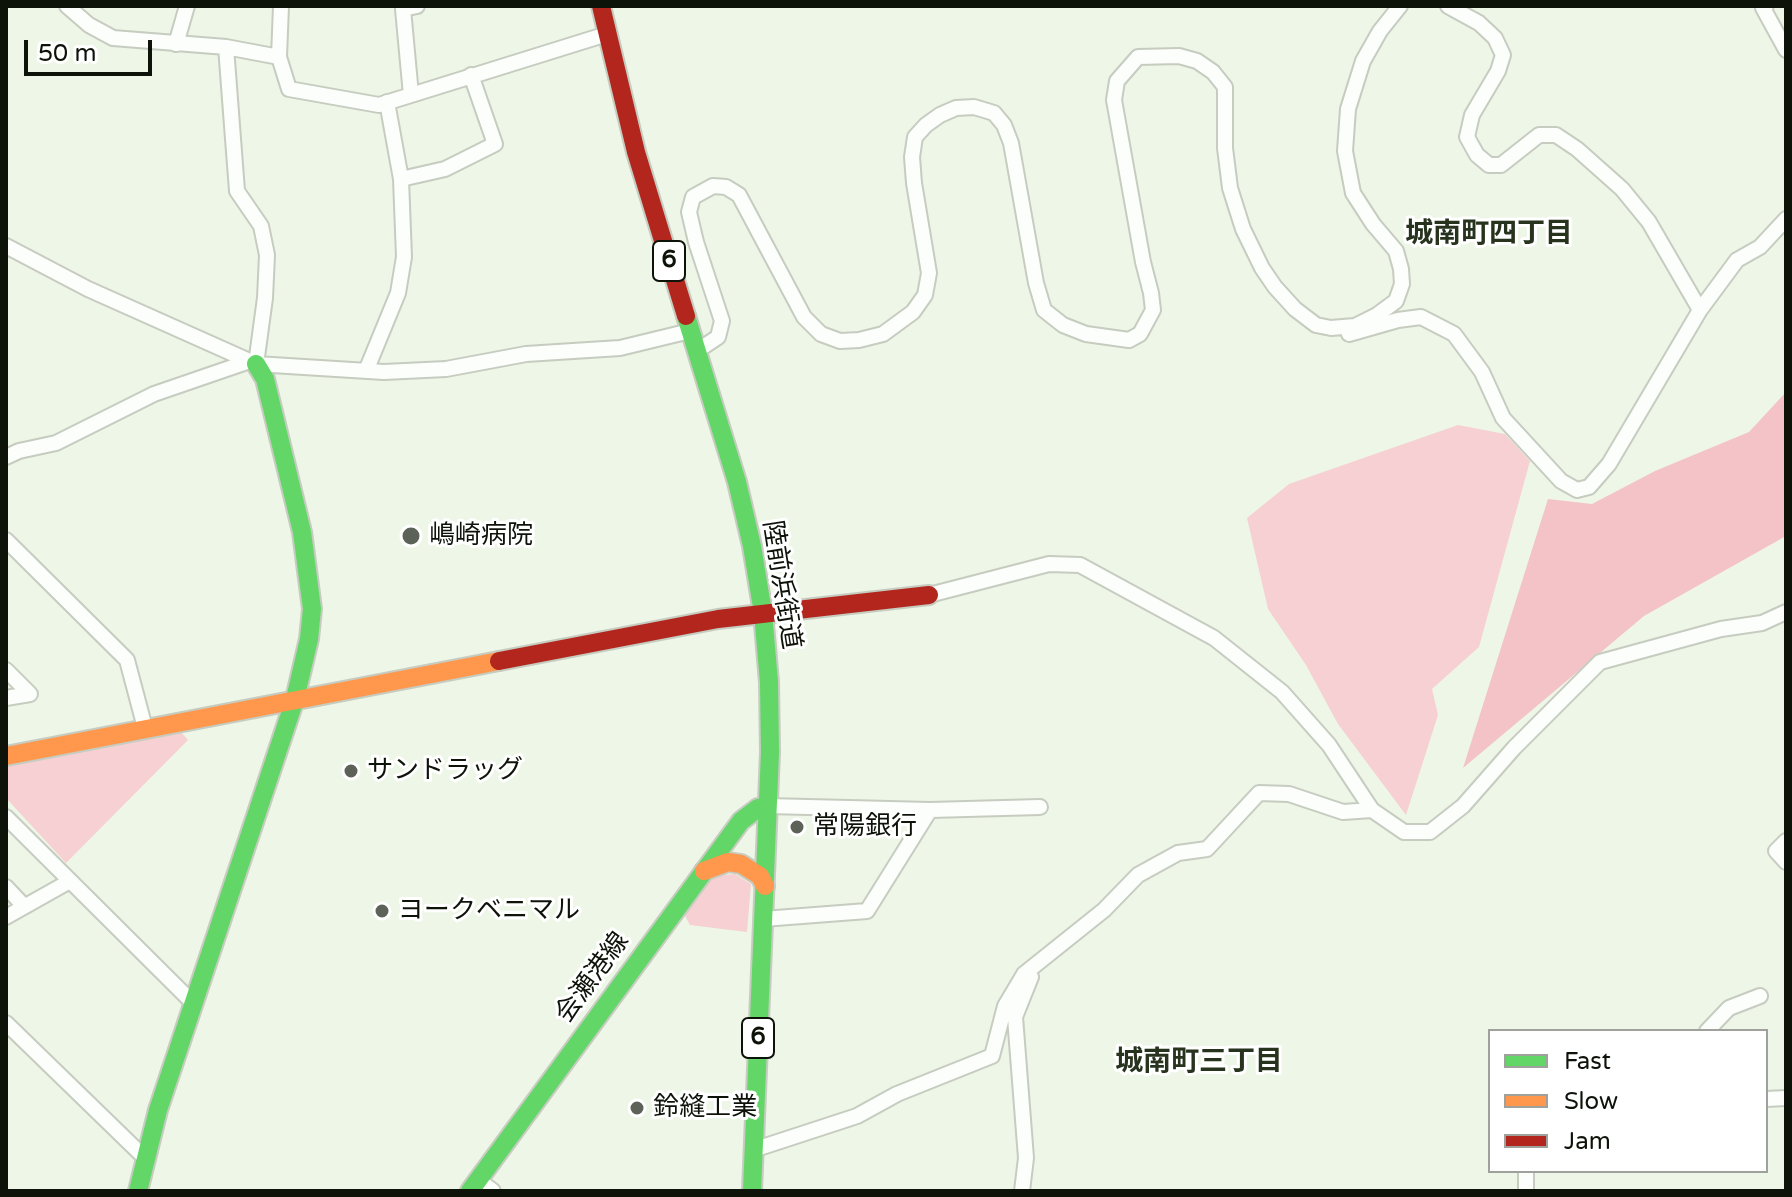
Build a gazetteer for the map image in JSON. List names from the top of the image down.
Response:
{
  "streets": {
    "main road": ["6", "陸前浜街道", "会瀬港線"]
  },
  "crossings": [
    ["陸前浜街道", "会瀬港線"]
  ],
  "districts": ["城南町四丁目", "城南町三丁目"],
  "places": [
    "嶋崎病院",
    "サンドラッグ",
    "常陽銀行",
    "ヨークベニマル",
    "鈴縫工業"
  ],
  "legend": ["Fast", "Slow", "Jam"],
  "scale_bar": "50 m"
}
